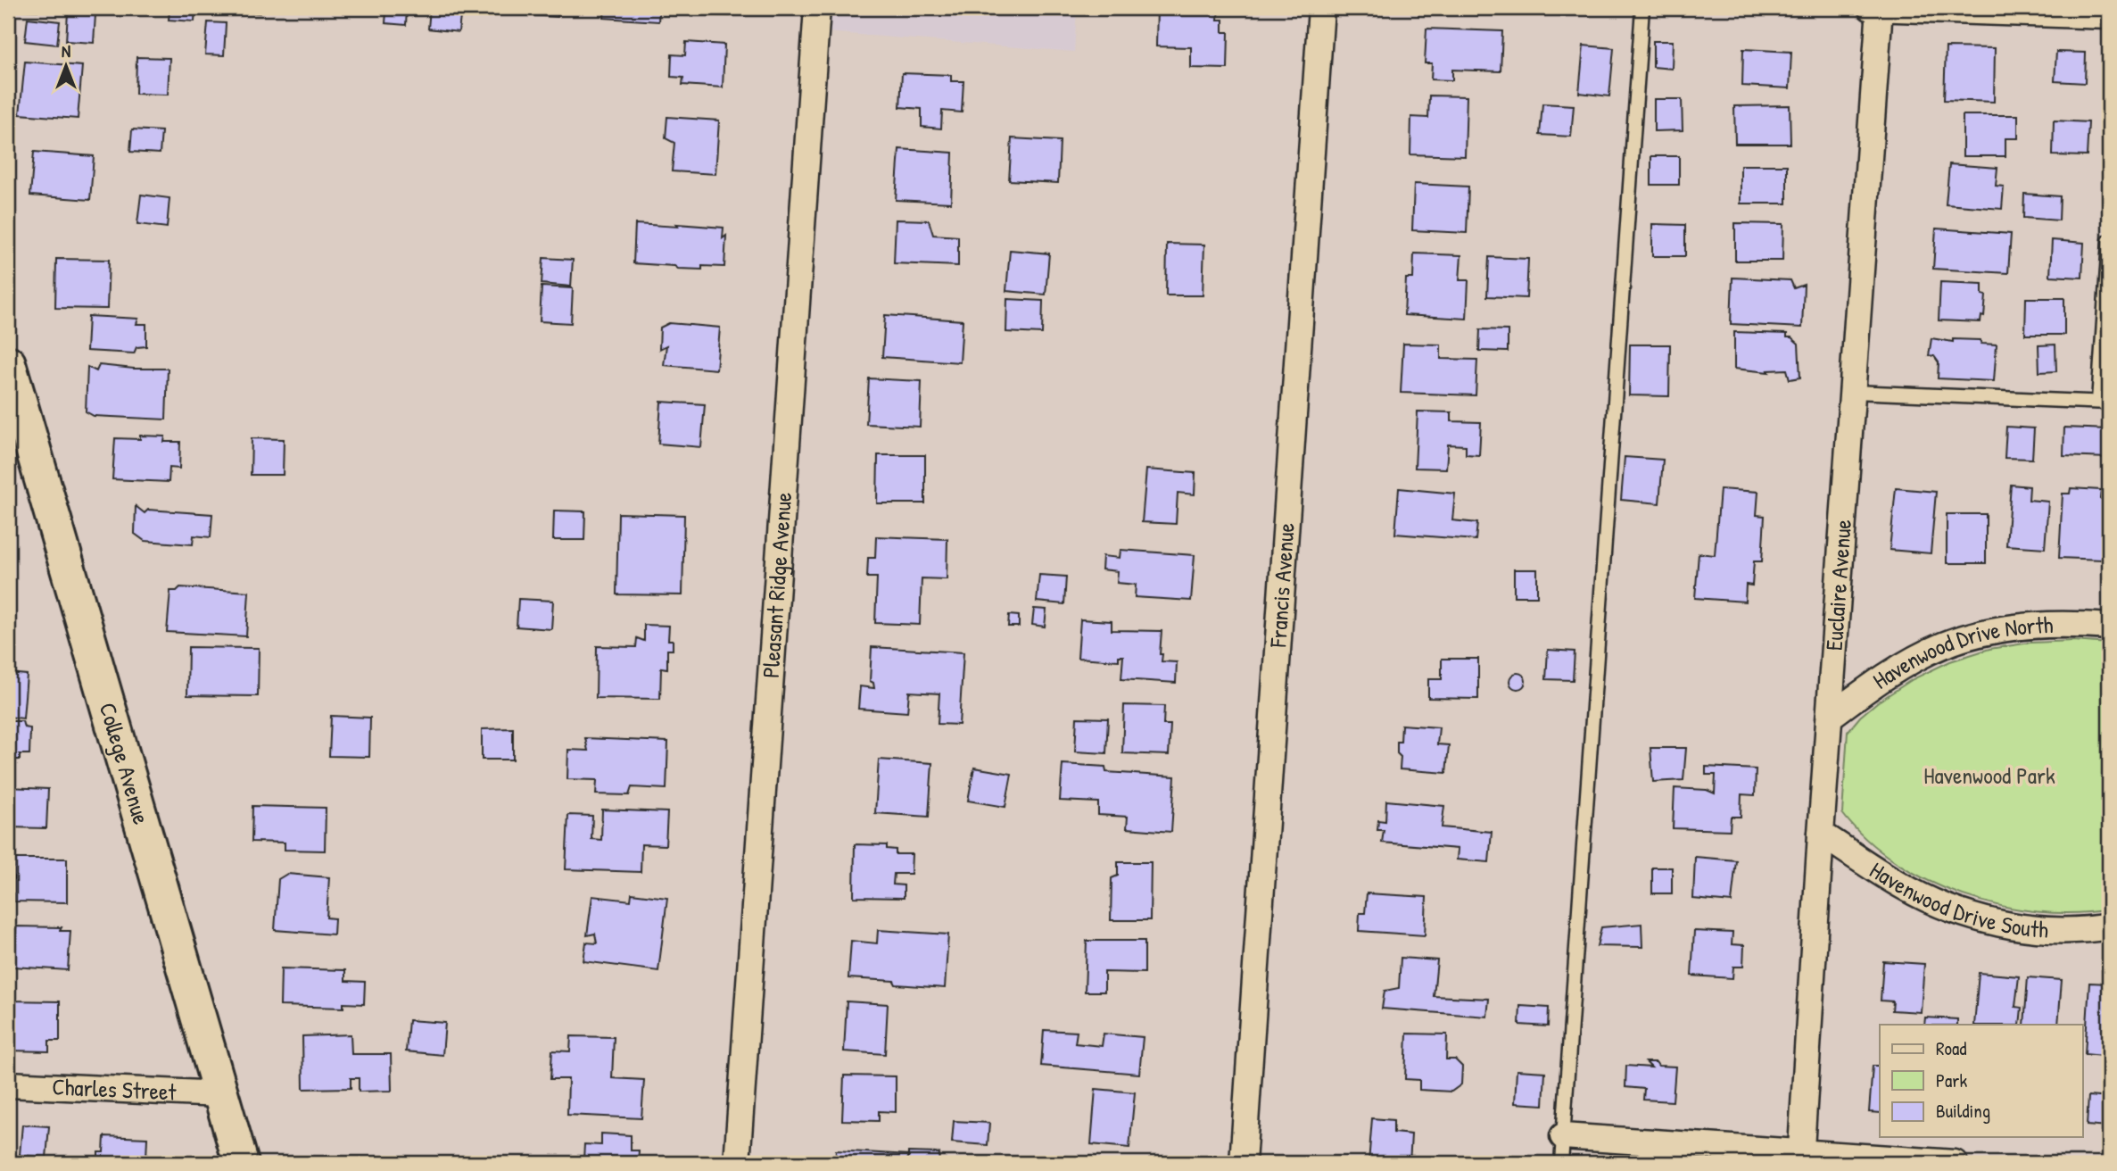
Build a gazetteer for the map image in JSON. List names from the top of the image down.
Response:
{
  "streets": {
    "main road": ["College Avenue"],
    "street": [
      "Pleasant Ridge Avenue",
      "Francis Avenue",
      "Euclaire Avenue",
      "Havenwood Drive North",
      "Havenwood Drive South",
      "Charles Street"
    ]
  },
  "crossings": [
    ["Euclaire Avenue", "Havenwood Drive North"],
    ["Euclaire Avenue", "Havenwood Drive South"],
    ["College Avenue", "Charles Street"]
  ],
  "parks": ["Havenwood Park"],
  "legend": ["Road", "Park", "Building"],
  "north": "top"
}
